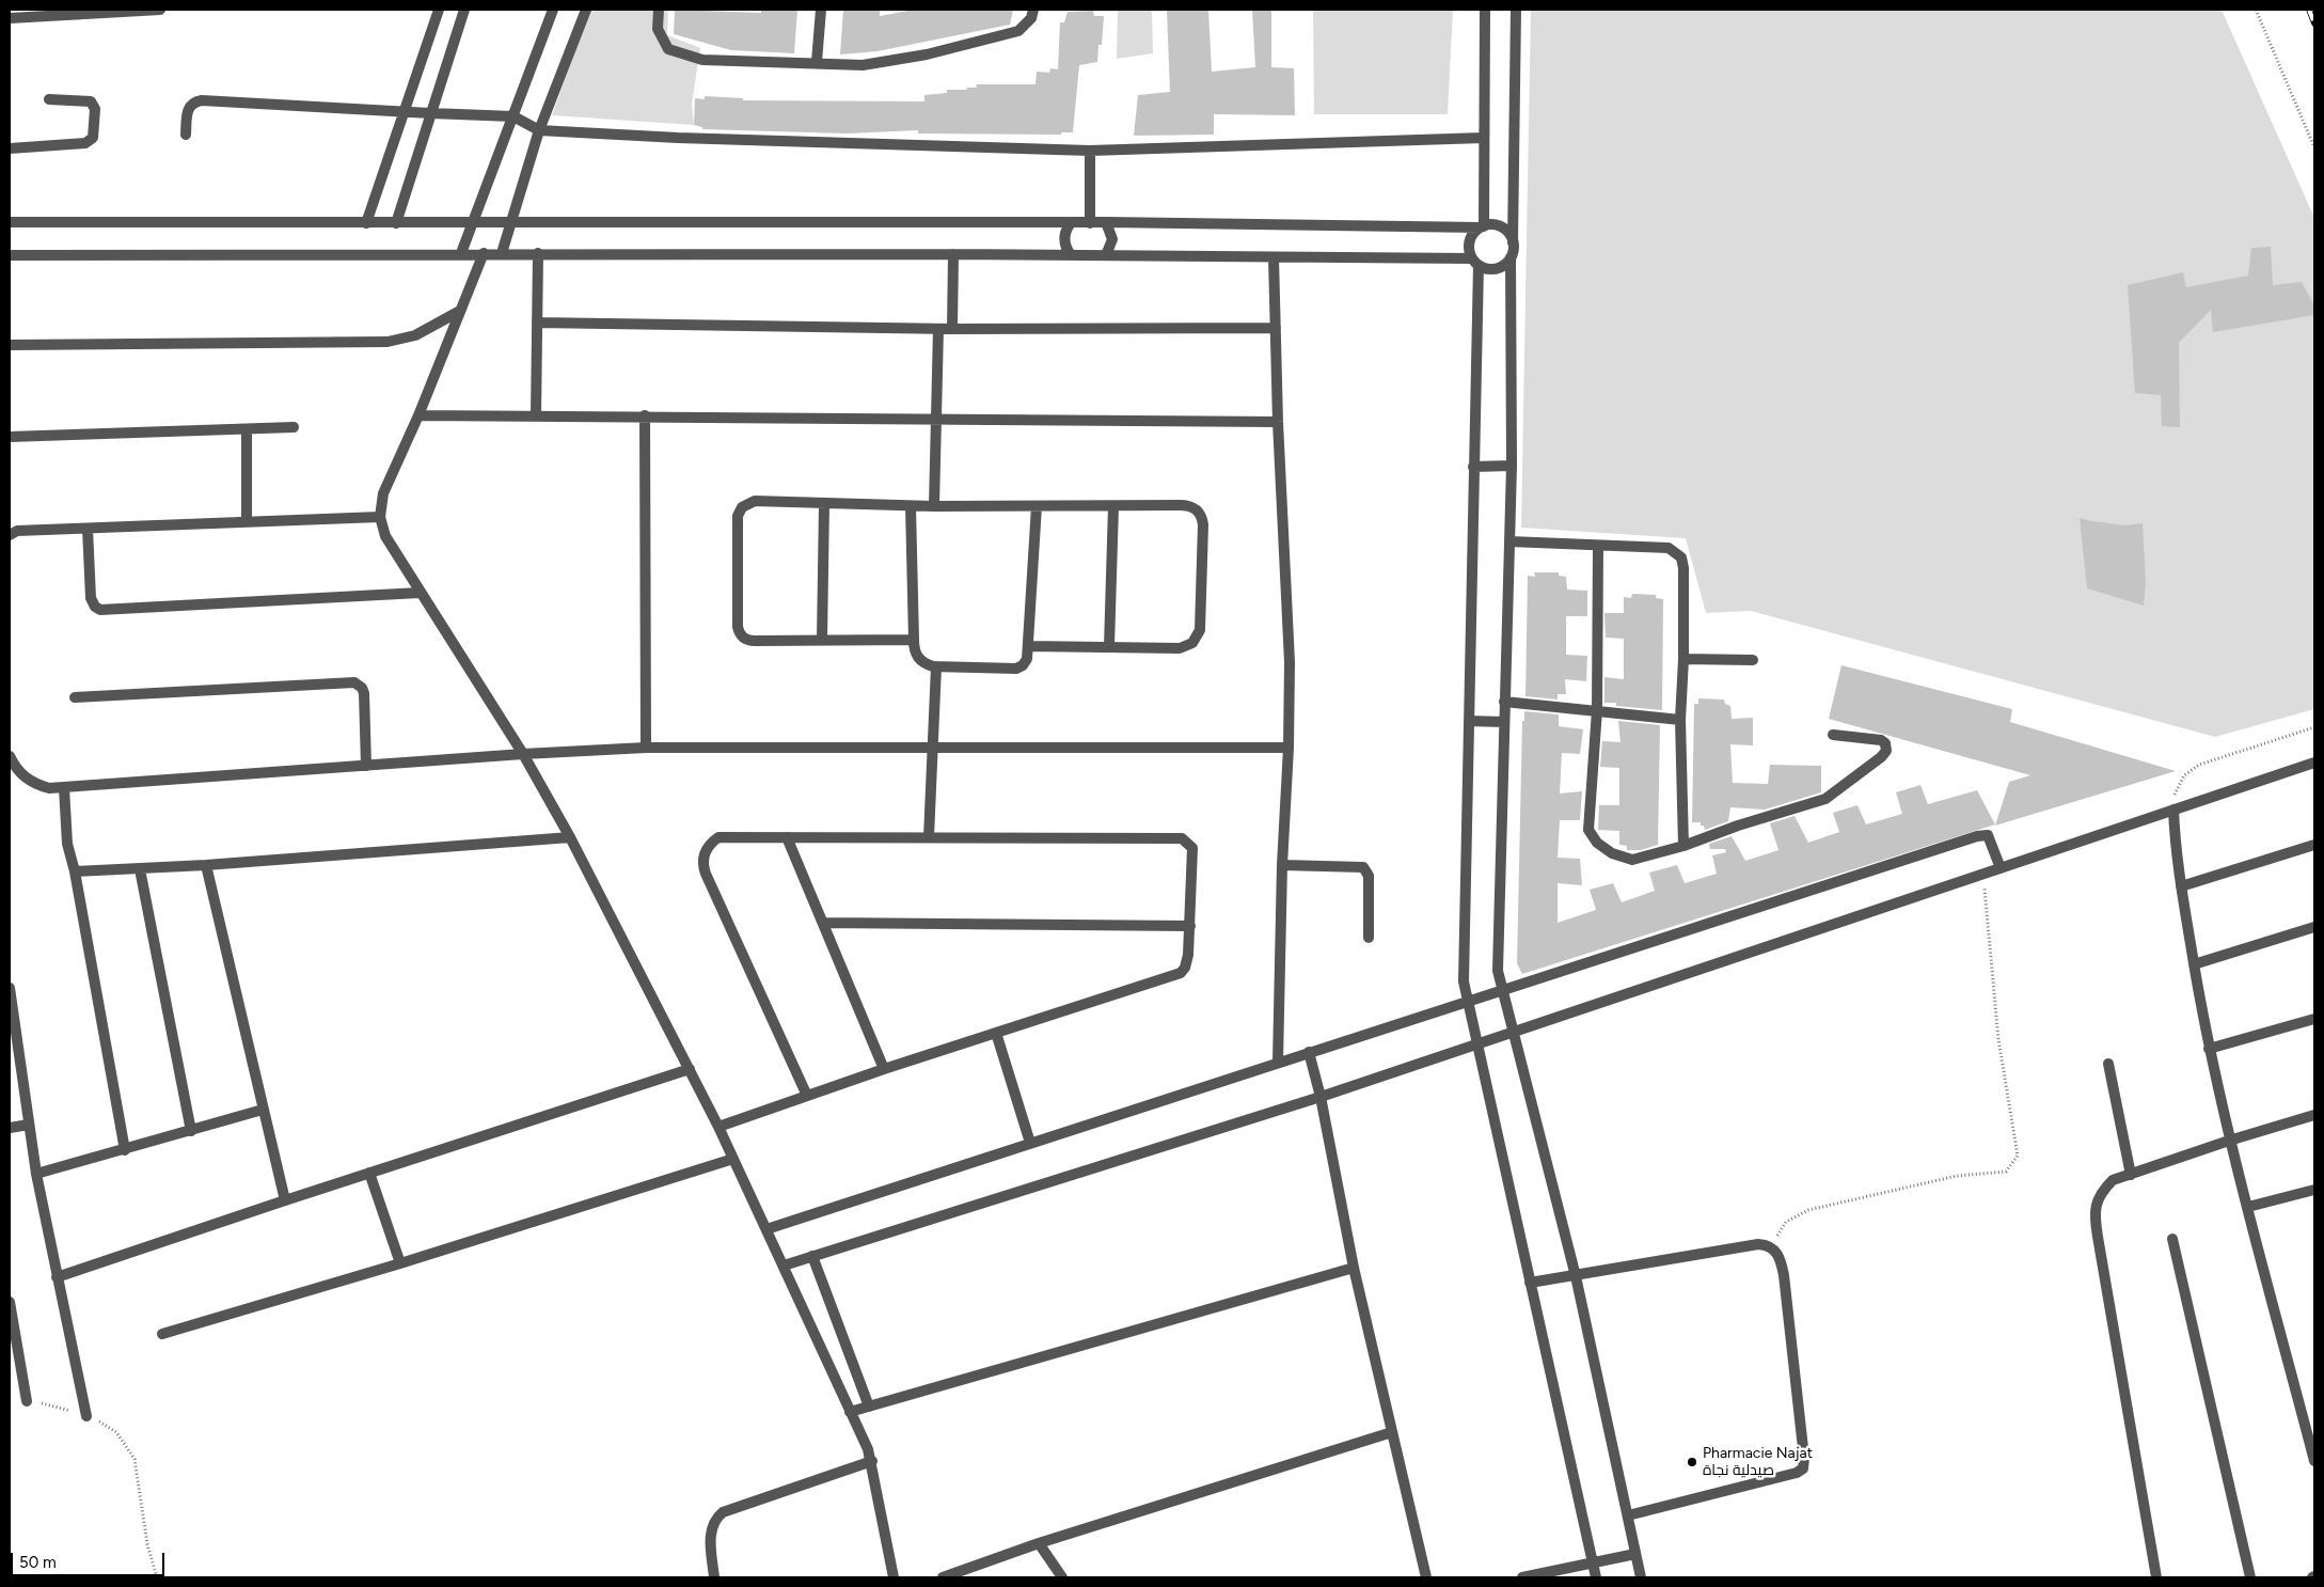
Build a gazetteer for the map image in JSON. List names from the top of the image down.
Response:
{
  "places": ["Pharmacie Najat صيدلية نجاة"],
  "scale_bar": "50 m"
}
